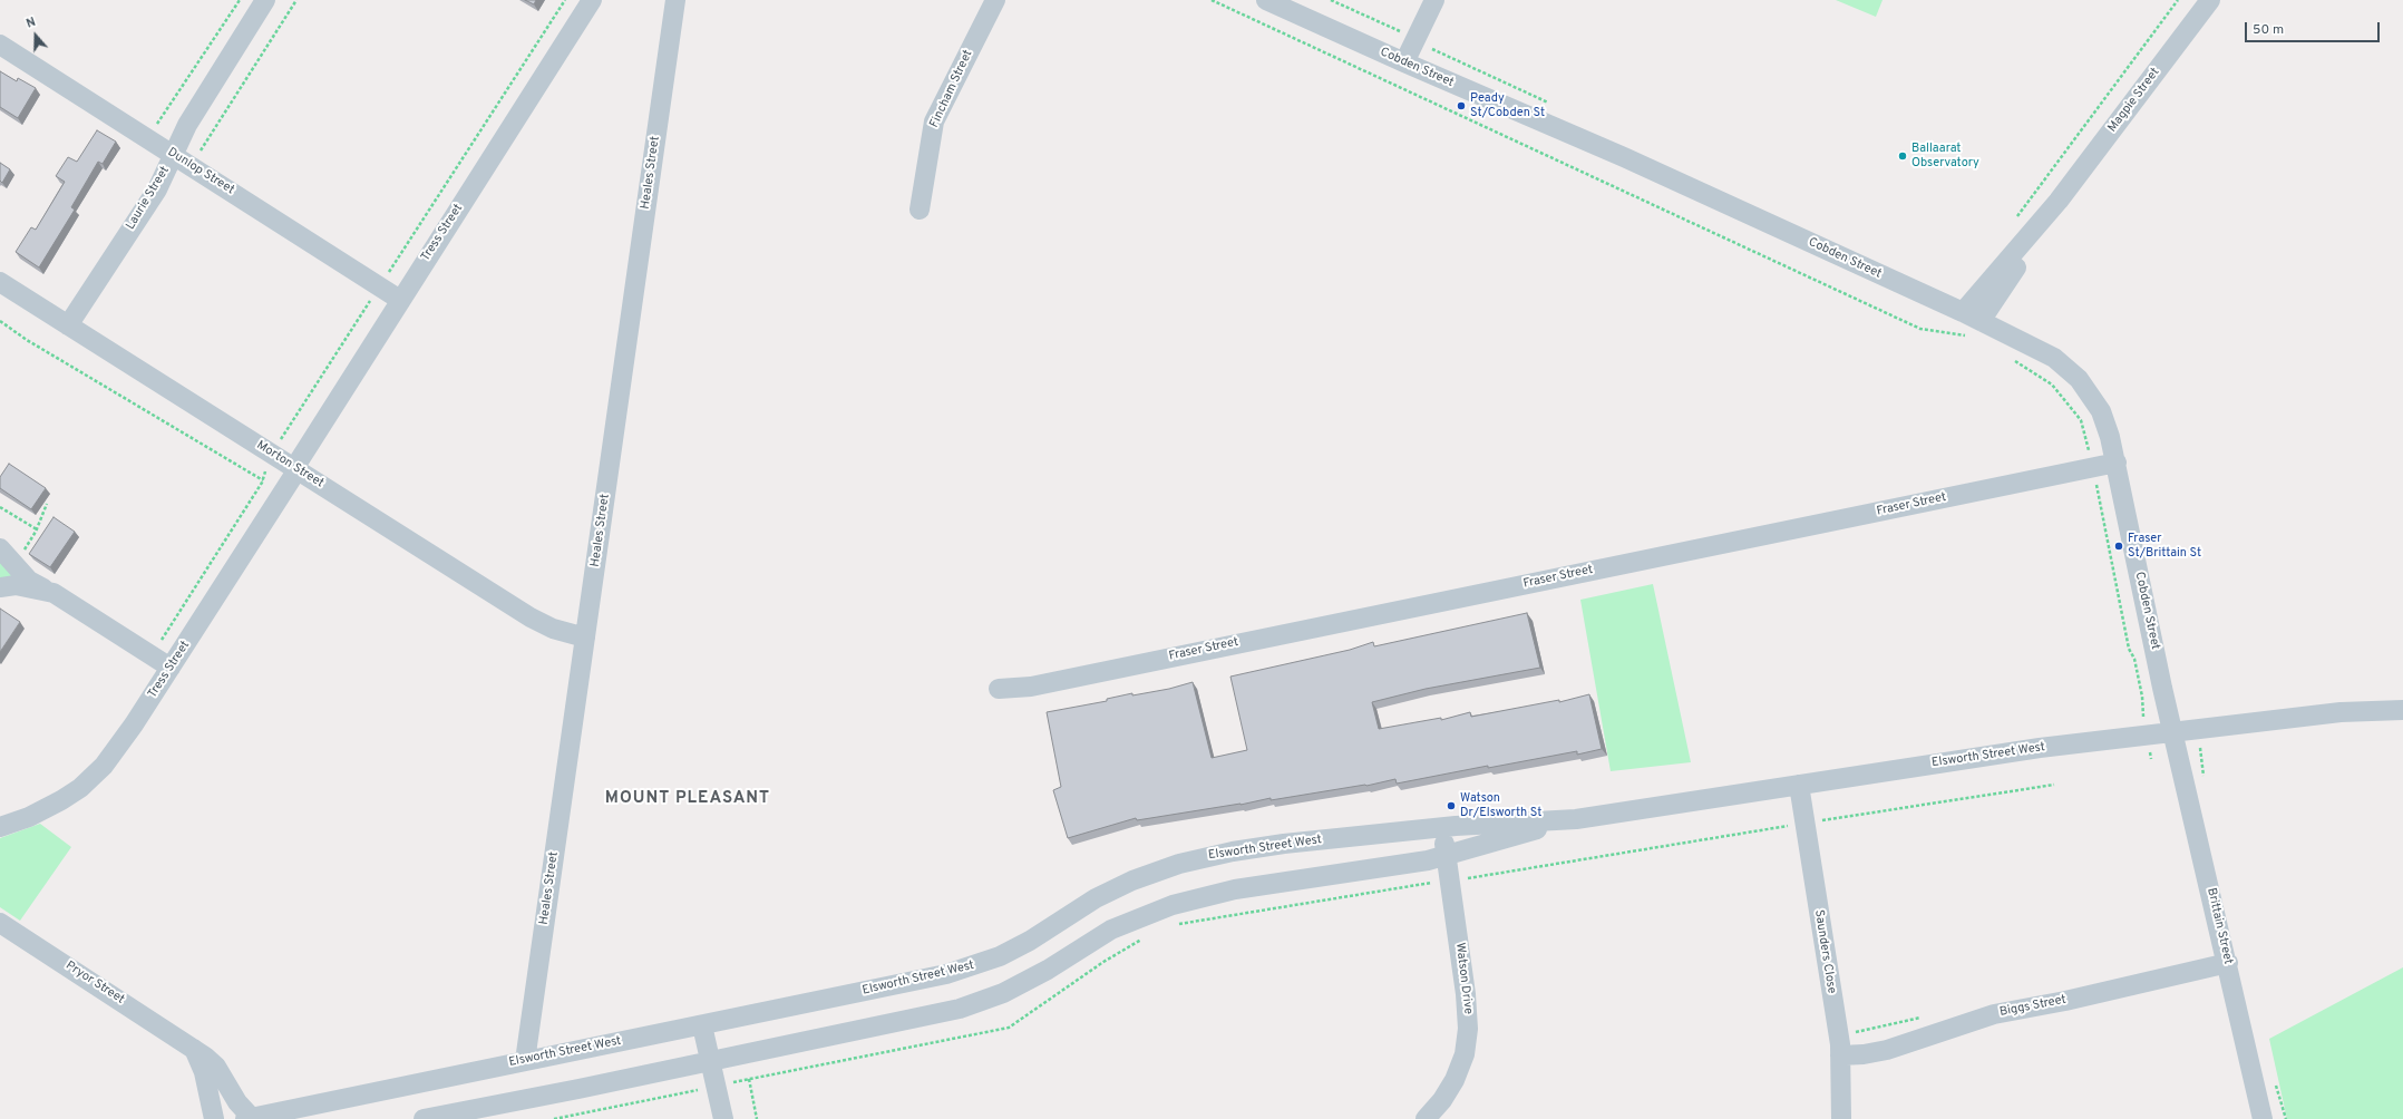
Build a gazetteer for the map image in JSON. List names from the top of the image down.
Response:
{
  "streets": {
    "street": [
      "Cobden Street",
      "Fincham Street",
      "Magpie Street",
      "Dunlop Street",
      "Heales Street",
      "Laurie Street",
      "Tress Street",
      "Morton Street",
      "Fraser Street",
      "Elsworth Street West",
      "Brittain Street",
      "Saunders Close",
      "Watson Drive",
      "Pryor Street",
      "Biggs Street"
    ]
  },
  "crossings": [
    ["Cobden Street", "Magpie Street"],
    ["Cobden Street", "Fraser Street"],
    ["Cobden Street", "Elsworth Street West"],
    ["Cobden Street", "Brittain Street"],
    ["Dunlop Street", "Laurie Street"],
    ["Dunlop Street", "Tress Street"],
    ["Heales Street", "Morton Street"],
    ["Heales Street", "Elsworth Street West"],
    ["Laurie Street", "Morton Street"],
    ["Tress Street", "Morton Street"],
    ["Elsworth Street West", "Brittain Street"],
    ["Elsworth Street West", "Saunders Close"],
    ["Elsworth Street West", "Watson Drive"],
    ["Elsworth Street West", "Pryor Street"],
    ["Brittain Street", "Biggs Street"],
    ["Saunders Close", "Biggs Street"]
  ],
  "districts": ["MOUNT PLEASANT"],
  "places": [
    "Peady St/Cobden St",
    "Ballaarat Observatory",
    "Fraser St/Brittain St",
    "Watson Dr/Elsworth St"
  ],
  "scale_bar": "50 m",
  "north": "top"
}
